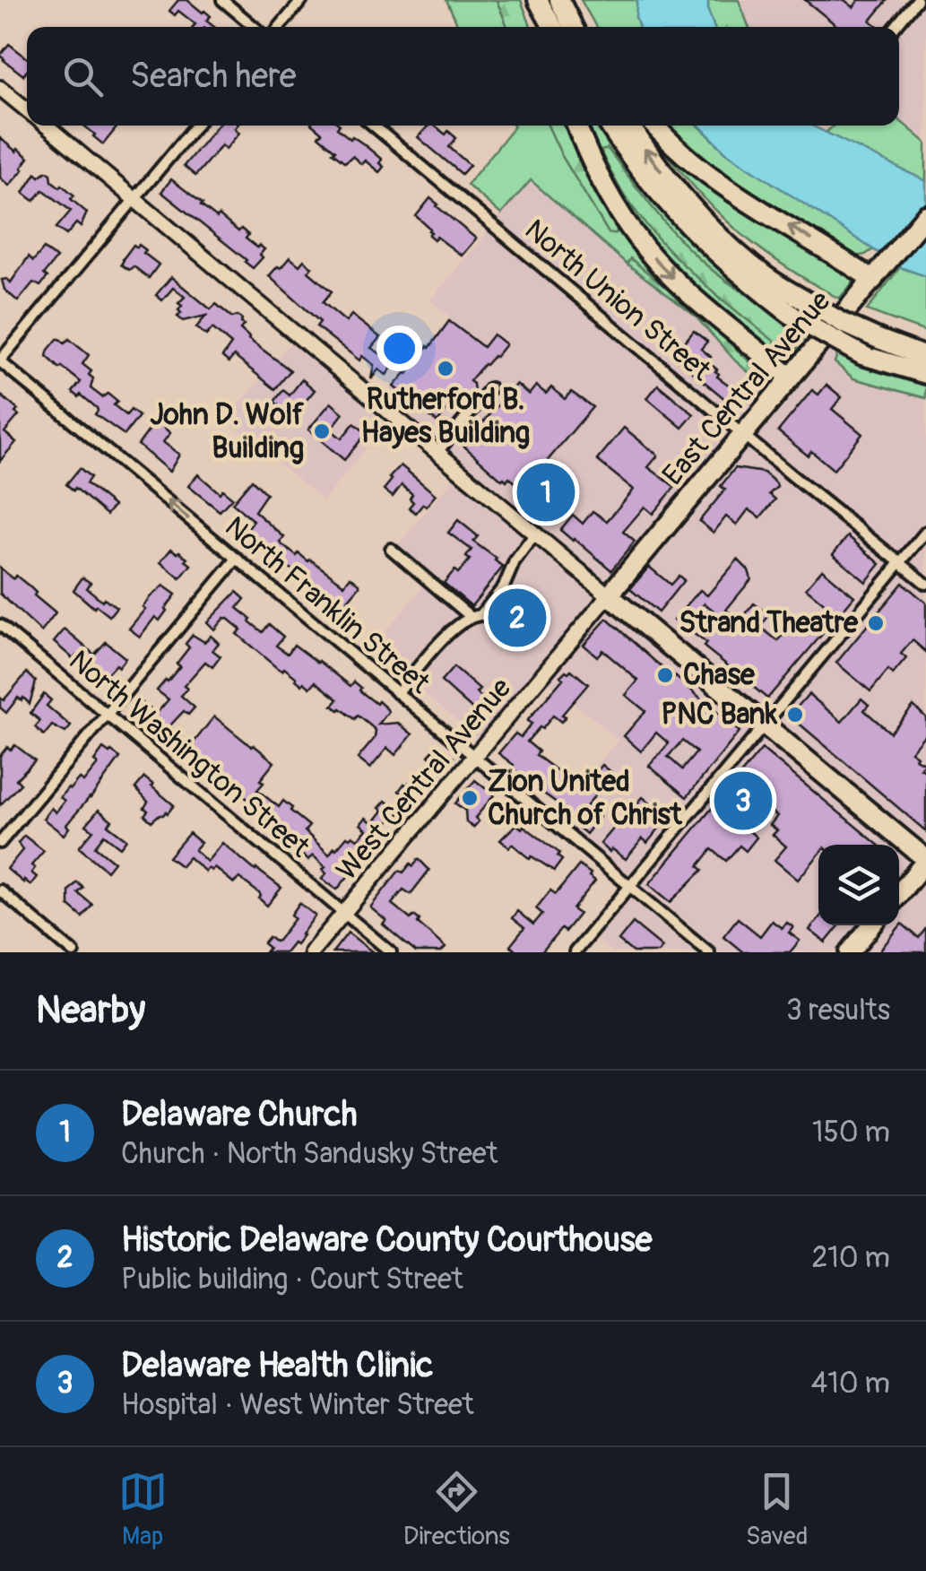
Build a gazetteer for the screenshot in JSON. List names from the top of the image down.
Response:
{
  "streets": {
    "highway": ["East Central Avenue"],
    "street": [
      "North Union Street",
      "North Franklin Street",
      "North Washington Street",
      "West Central Avenue"
    ]
  },
  "crossings": [
    ["North Union Street", "East Central Avenue"],
    ["East Central Avenue", "West Central Avenue"],
    ["North Franklin Street", "West Central Avenue"],
    ["North Washington Street", "West Central Avenue"]
  ],
  "places": [
    "Rutherford B. Hayes Building",
    "John D. Wolf Building",
    "Strand Theatre",
    "Chase",
    "PNC Bank",
    "Zion United Church of Christ"
  ],
  "page": {
    "search": "Search here",
    "pins": ["1", "2", "3"],
    "heading": ["Nearby", "3 results"],
    "list": [
      {
        "mark": "1",
        "name": "Delaware Church",
        "note": "Church · North Sandusky Street",
        "value": "150 m"
      },
      {
        "mark": "2",
        "name": "Historic Delaware County Courthouse",
        "note": "Public building · Court Street",
        "value": "210 m"
      },
      {
        "mark": "3",
        "name": "Delaware Health Clinic",
        "note": "Hospital · West Winter Street",
        "value": "410 m"
      }
    ],
    "nav": ["Map", "Directions", "Saved"]
  }
}
